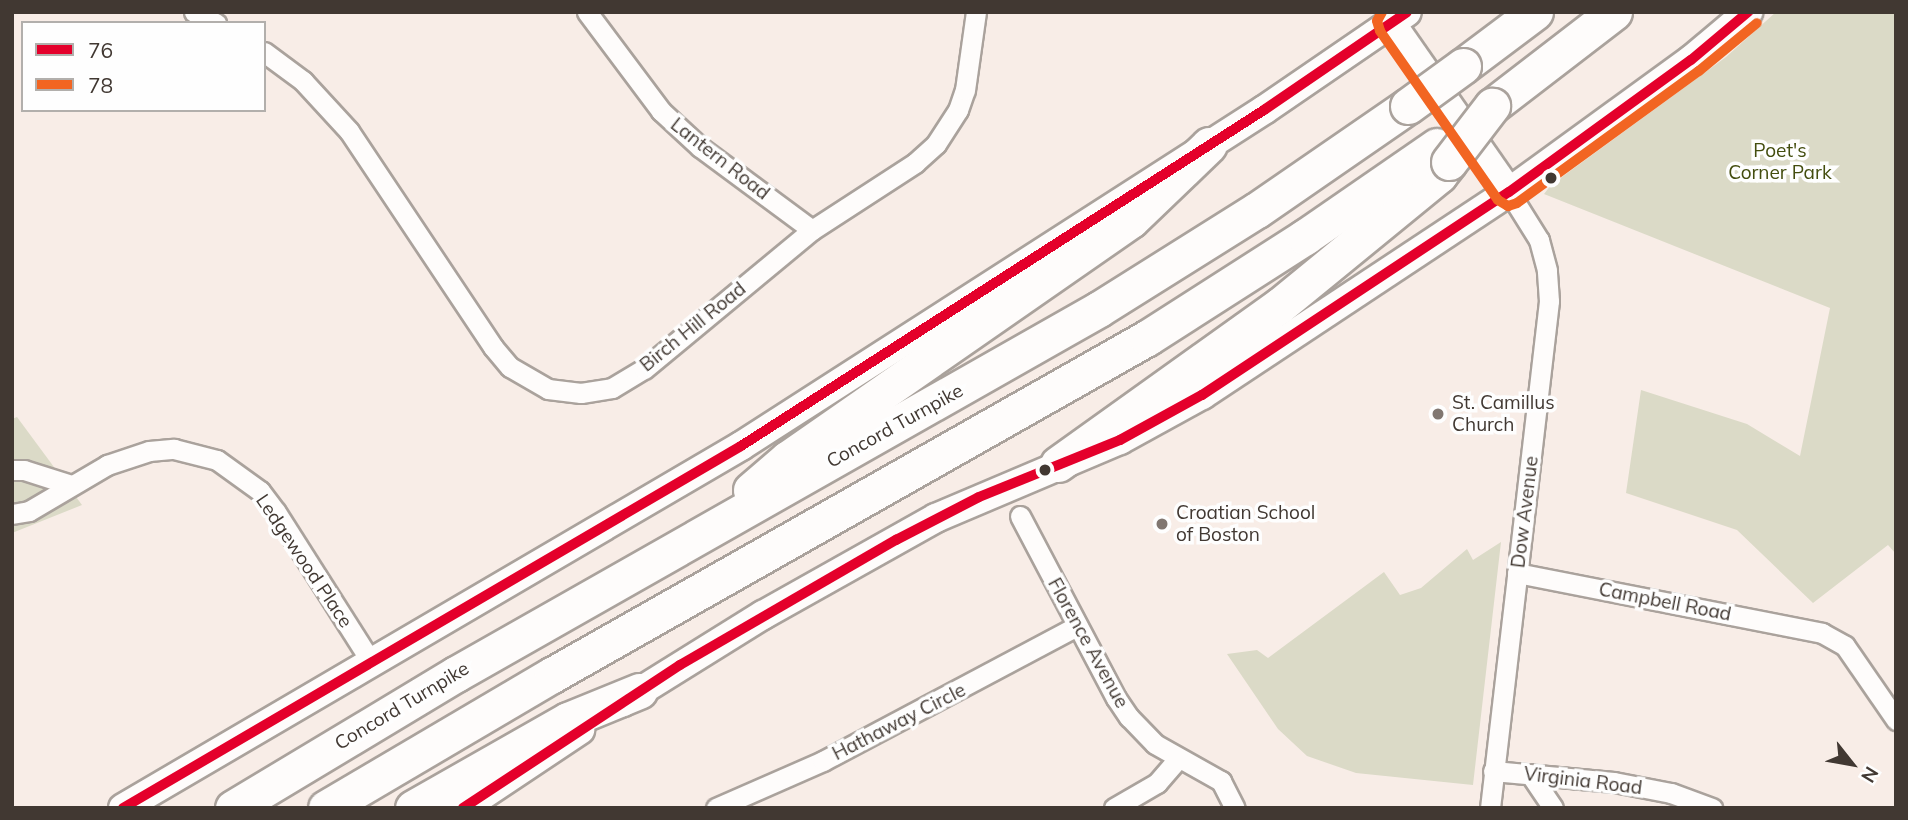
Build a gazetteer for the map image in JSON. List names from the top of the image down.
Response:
{
  "streets": {
    "highway": ["Concord Turnpike"],
    "main road": ["Dow Avenue"],
    "street": [
      "Lantern Road",
      "Birch Hill Road",
      "Ledgewood Place",
      "Campbell Road",
      "Florence Avenue",
      "Hathaway Circle",
      "Virginia Road"
    ]
  },
  "crossings": [
    ["Lantern Road", "Birch Hill Road"],
    ["Dow Avenue", "Campbell Road"],
    ["Dow Avenue", "Virginia Road"],
    ["Florence Avenue", "Hathaway Circle"]
  ],
  "parks": ["Poet's Corner Park"],
  "places": ["St. Camillus Church", "Croatian School of Boston"],
  "lines": ["transit line 76", "transit line 78"],
  "legend": ["76", "78"],
  "north": "bottom right"
}
